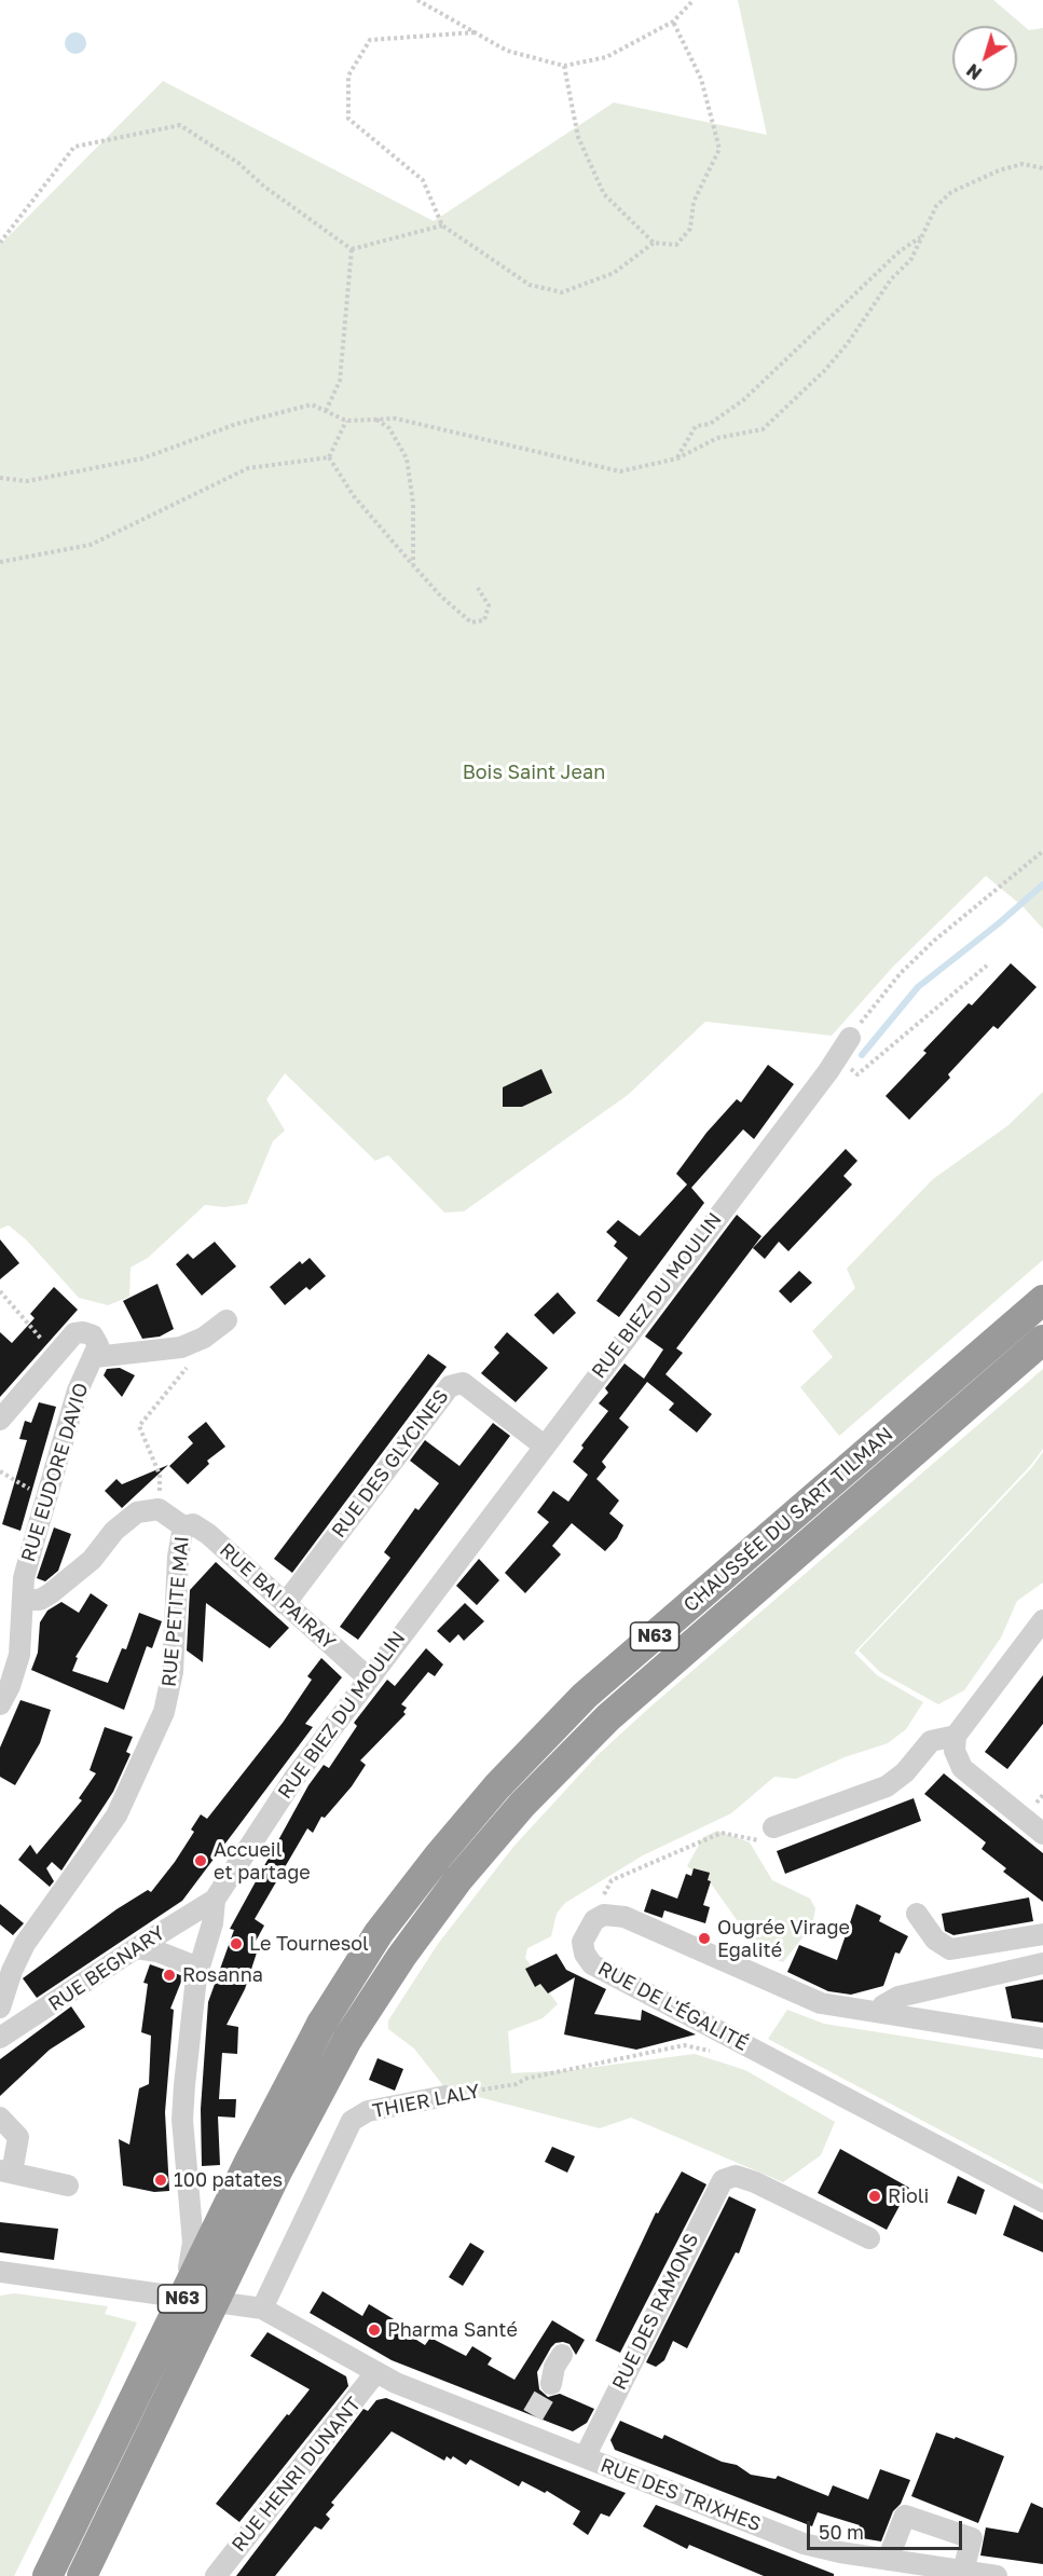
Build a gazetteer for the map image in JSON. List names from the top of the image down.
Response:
{
  "streets": {
    "highway": ["CHAUSSÉE DU SART TILMAN", "N63"],
    "street": [
      "RUE BIEZ DU MOULIN",
      "RUE DES GLYCINES",
      "RUE EUDORE DAVIO",
      "RUE BAI PAIRAY",
      "RUE PETITE MAI",
      "RUE BEGNARY",
      "RUE DE L'ÉGALITÉ",
      "THIER LALY",
      "RUE DES RAMONS",
      "RUE HENRI DUNANT",
      "RUE DES TRIXHES"
    ]
  },
  "crossings": [
    ["RUE BIEZ DU MOULIN", "RUE DES GLYCINES"],
    ["RUE BIEZ DU MOULIN", "RUE BAI PAIRAY"],
    ["RUE BIEZ DU MOULIN", "RUE BEGNARY"],
    ["RUE DES GLYCINES", "RUE BAI PAIRAY"],
    ["RUE EUDORE DAVIO", "RUE PETITE MAI"],
    ["RUE BAI PAIRAY", "RUE PETITE MAI"],
    ["RUE DES RAMONS", "RUE DES TRIXHES"],
    ["RUE HENRI DUNANT", "RUE DES TRIXHES"]
  ],
  "parks": ["Bois Saint Jean"],
  "places": [
    "Accueil et partage",
    "Ougrée Virage Egalité",
    "Le Tournesol",
    "Rosanna",
    "100 patates",
    "Rioli",
    "Pharma Santé"
  ],
  "scale_bar": "50 m",
  "north": "bottom left"
}
